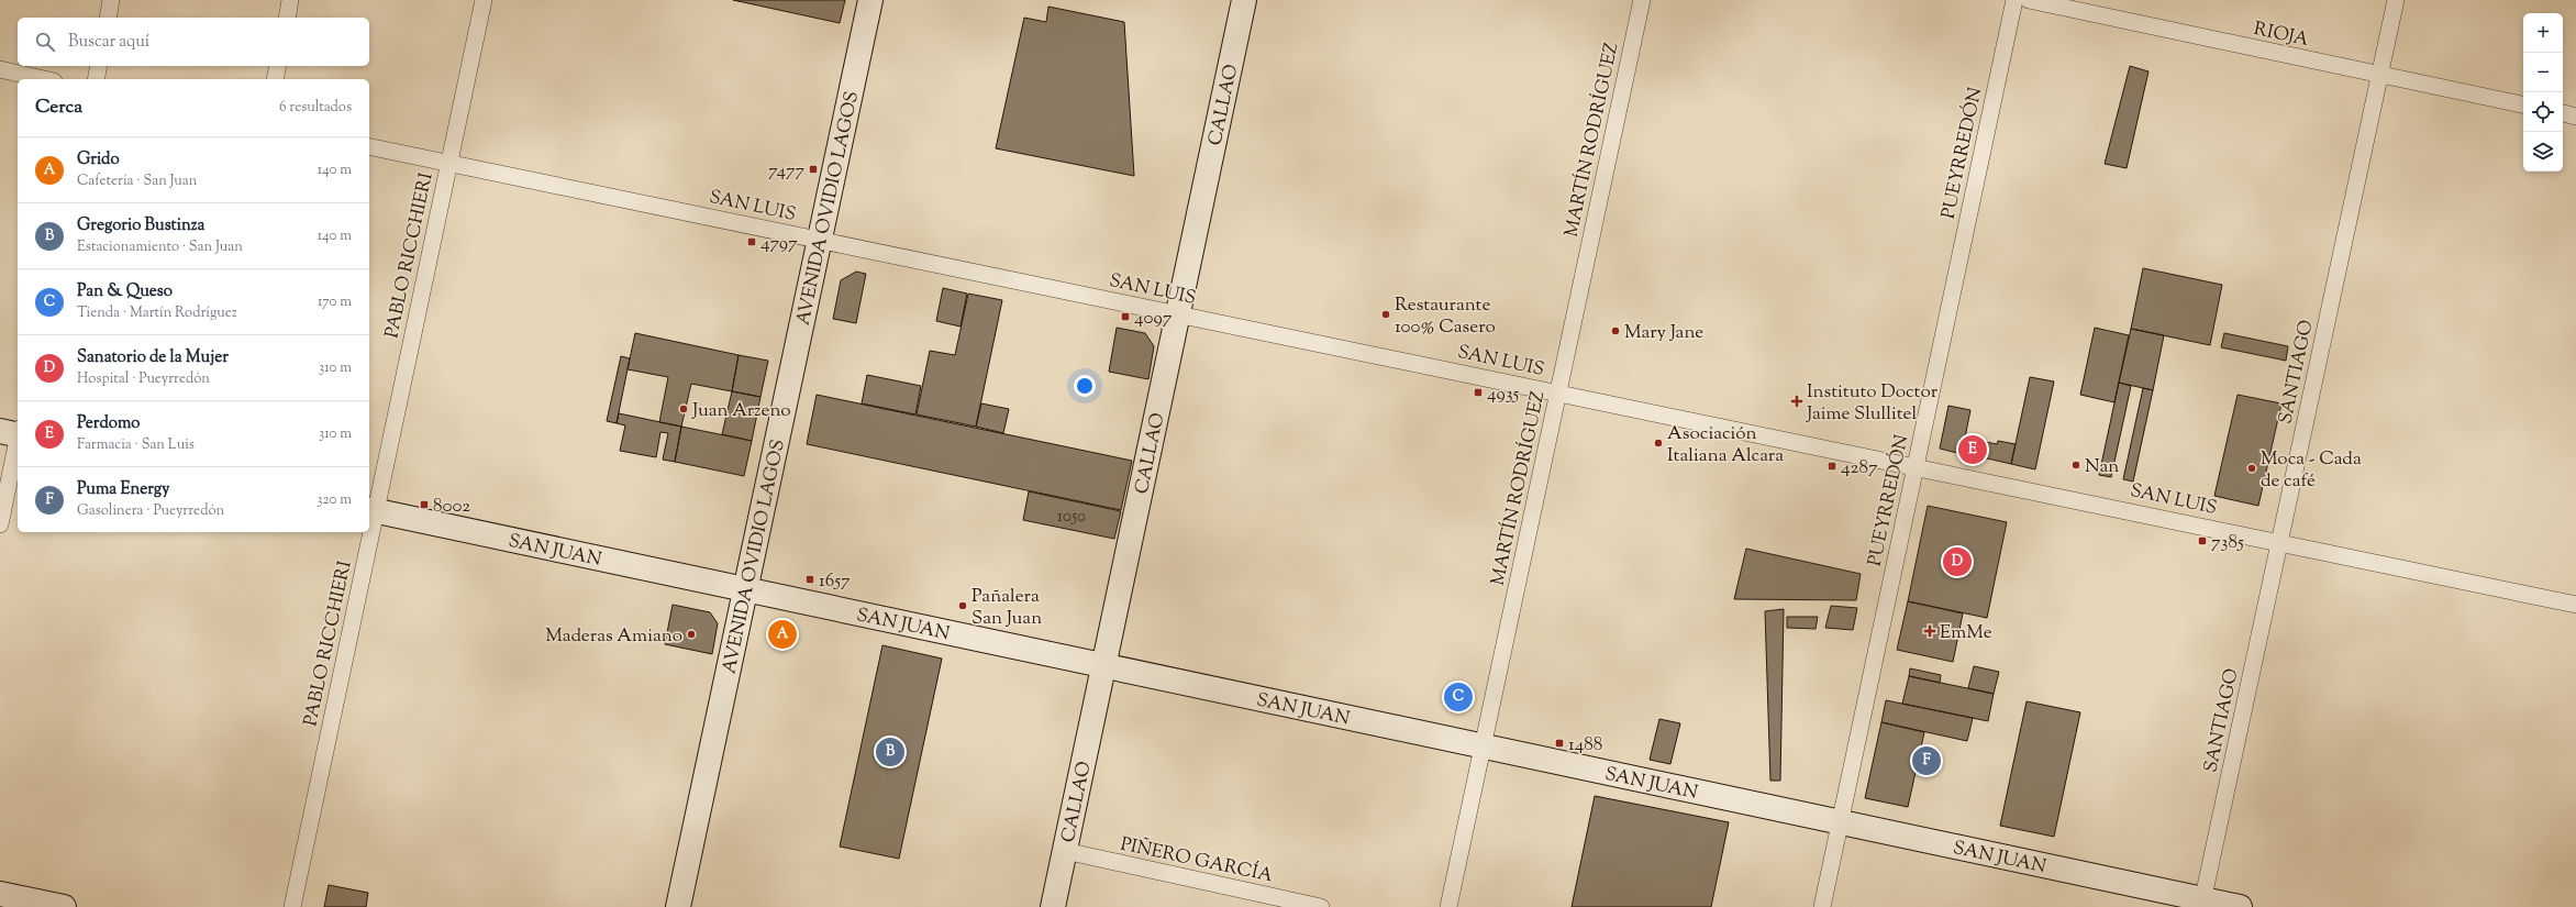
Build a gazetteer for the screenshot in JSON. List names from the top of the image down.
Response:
{
  "streets": {
    "main road": ["CALLAO", "AVENIDA OVIDIO LAGOS", "SAN JUAN"],
    "street": [
      "RIOJA",
      "MARTÍN RODRÍGUEZ",
      "PUEYRREDÓN",
      "SAN LUIS",
      "PABLO RICCHIERI",
      "SANTIAGO",
      "PIÑERO GARCÍA"
    ]
  },
  "crossings": [
    ["RIOJA", "SANTIAGO"],
    ["CALLAO", "SAN LUIS"],
    ["CALLAO", "SAN JUAN"],
    ["CALLAO", "PIÑERO GARCÍA"],
    ["MARTÍN RODRÍGUEZ", "SAN LUIS"],
    ["MARTÍN RODRÍGUEZ", "SAN JUAN"],
    ["PUEYRREDÓN", "SAN LUIS"],
    ["PUEYRREDÓN", "SAN JUAN"],
    ["SAN LUIS", "AVENIDA OVIDIO LAGOS"],
    ["SAN LUIS", "PABLO RICCHIERI"],
    ["SAN LUIS", "SANTIAGO"],
    ["AVENIDA OVIDIO LAGOS", "SAN JUAN"],
    ["PABLO RICCHIERI", "SAN JUAN"],
    ["SANTIAGO", "SAN JUAN"]
  ],
  "places": {
    "transit": [
      "7477",
      "4797",
      "4097",
      "4935",
      "4287",
      "8002",
      "7385",
      "1657",
      "1488"
    ],
    "other": [
      "Restaurante 100% Casero",
      "Mary Jane",
      "Juan Arzeno",
      "Asociación Italiana Alcara",
      "Nan",
      "Moca - Cada de café",
      "Pañalera San Juan",
      "Maderas Amiano"
    ],
    "health": ["Instituto Doctor Jaime Slullitel", "EmMe"]
  },
  "house_numbers": ["1050"],
  "page": {
    "map_buttons": ["+", "−"],
    "search": "Buscar aquí",
    "heading": ["Cerca", "6 resultados"],
    "list": [
      {
        "mark": "A",
        "name": "Grido",
        "note": "Cafetería · San Juan",
        "value": "140 m"
      },
      {
        "mark": "B",
        "name": "Gregorio Bustinza",
        "note": "Estacionamiento · San Juan",
        "value": "140 m"
      },
      {
        "mark": "C",
        "name": "Pan & Queso",
        "note": "Tienda · Martín Rodríguez",
        "value": "170 m"
      },
      {
        "mark": "D",
        "name": "Sanatorio de la Mujer",
        "note": "Hospital · Pueyrredón",
        "value": "310 m"
      },
      {
        "mark": "E",
        "name": "Perdomo",
        "note": "Farmacia · San Luis",
        "value": "310 m"
      },
      {
        "mark": "F",
        "name": "Puma Energy",
        "note": "Gasolinera · Pueyrredón",
        "value": "320 m"
      }
    ],
    "pins": [
      "E",
      "D",
      "A",
      "C",
      "B",
      "F"
    ]
  }
}
